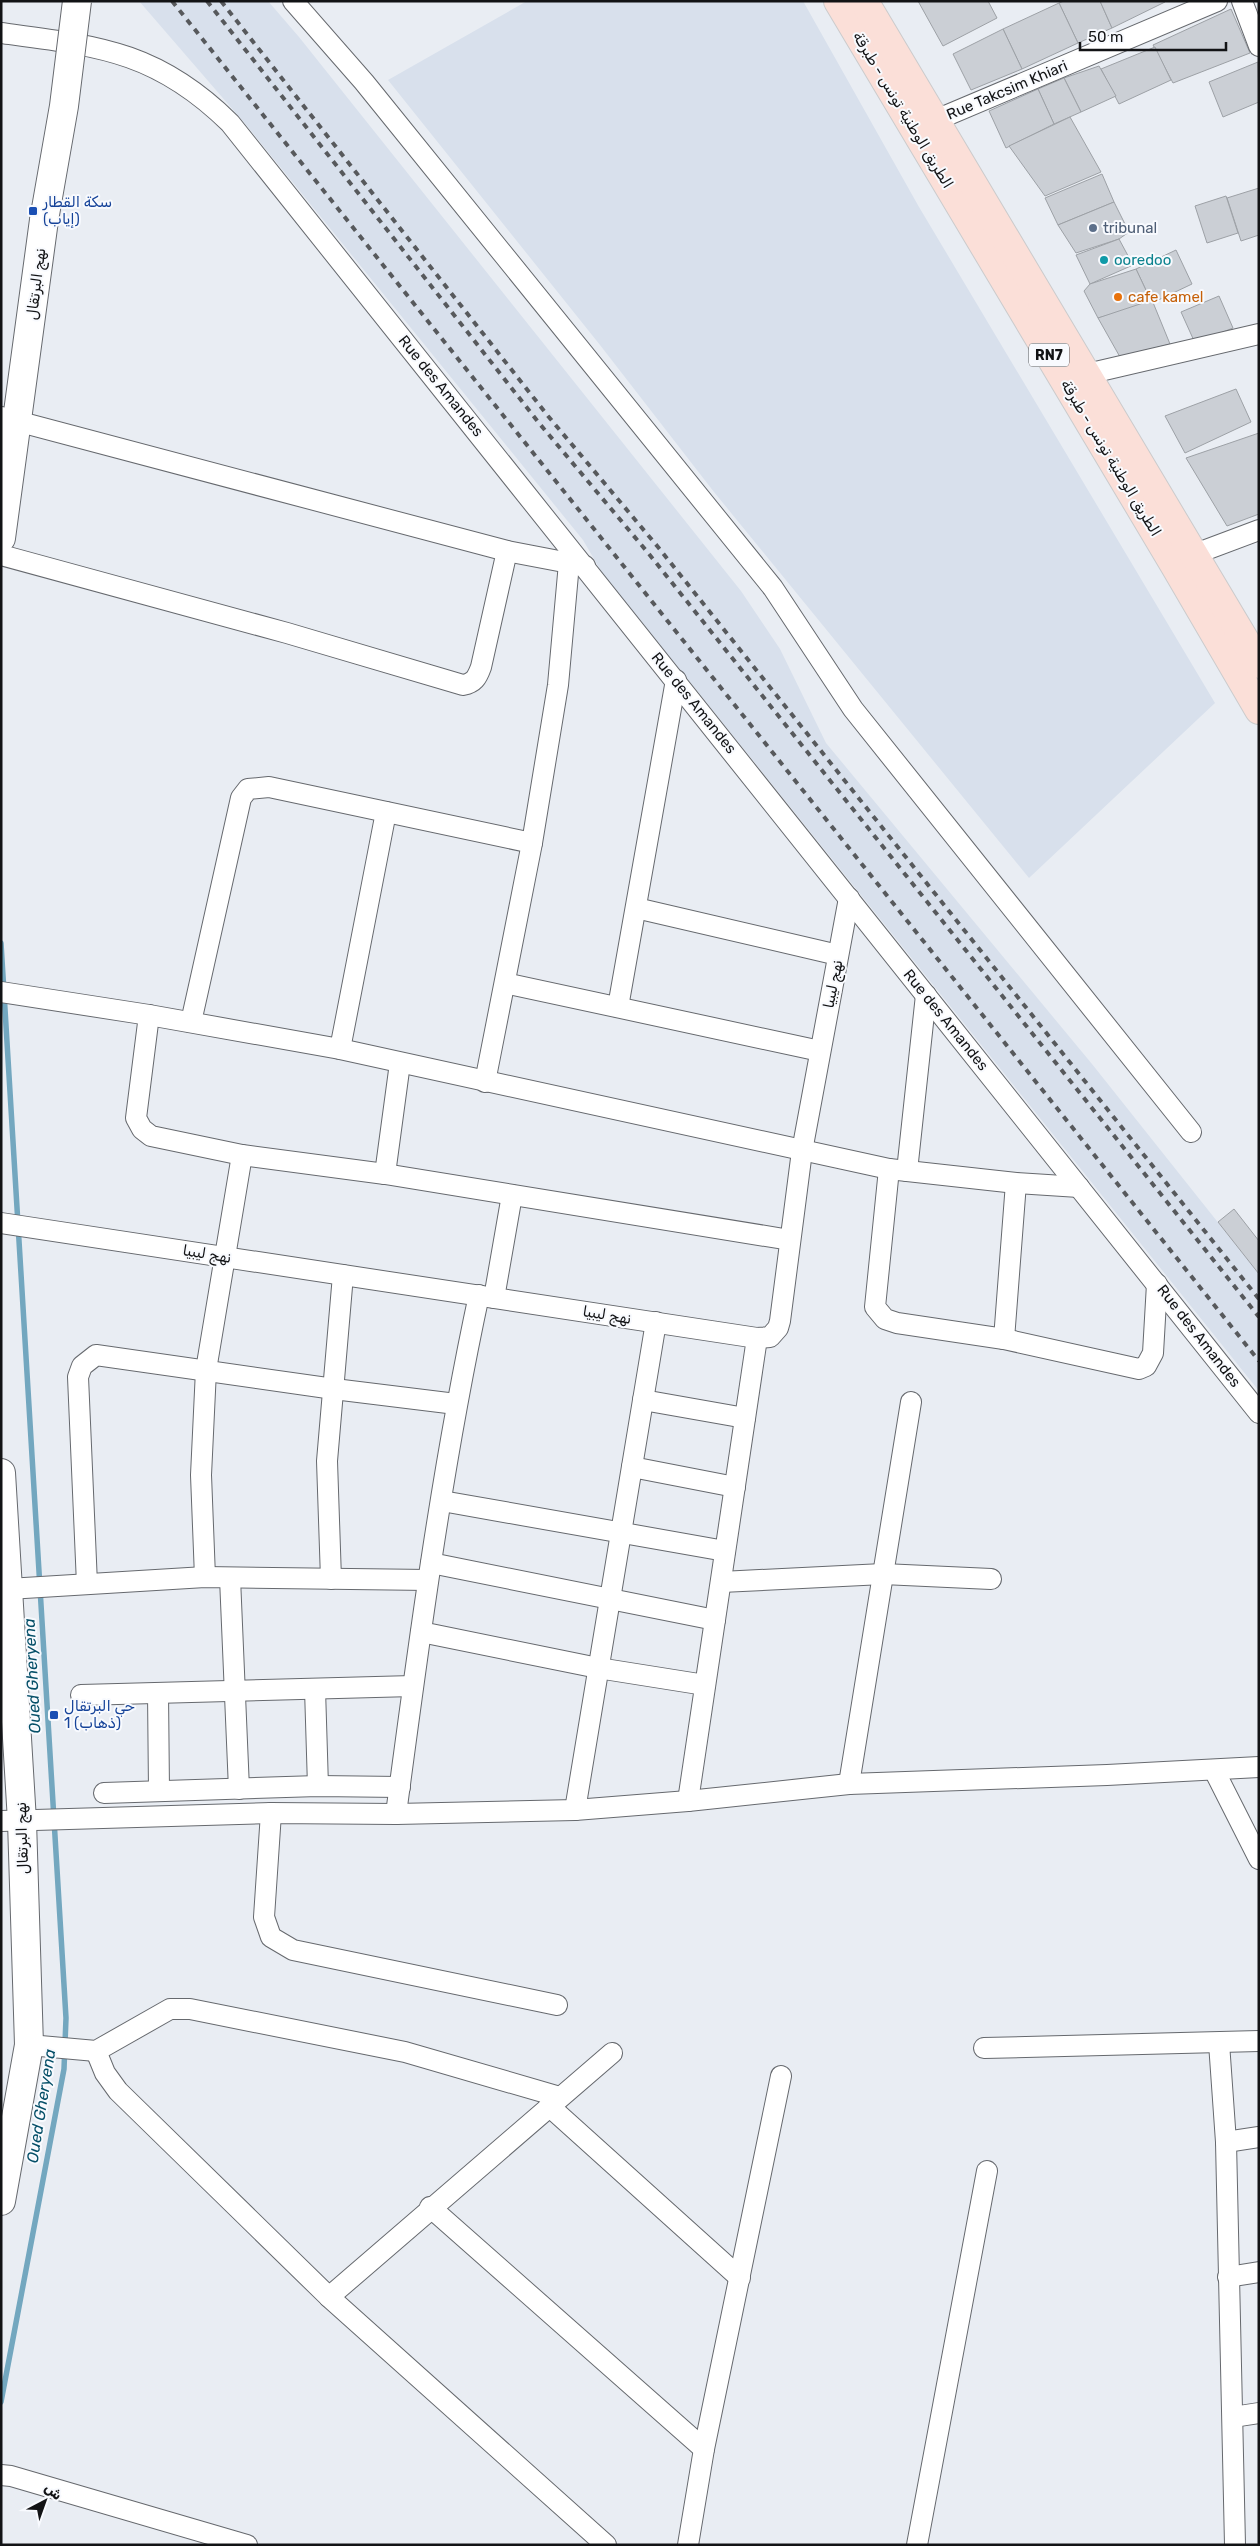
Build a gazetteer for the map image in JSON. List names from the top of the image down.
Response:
{
  "streets": {
    "main road": ["الطريق الوطنية تونس - طبرقة", "RN7"],
    "street": [
      "Rue Takcsim Khiari",
      "نهج البرتقال",
      "Rue des Amandes",
      "نهج ليبيا"
    ]
  },
  "crossings": [
    ["Rue Takcsim Khiari", "الطريق الوطنية تونس - طبرقة"],
    ["Rue des Amandes", "نهج ليبيا"]
  ],
  "water": ["Oued Gheryena"],
  "places": {
    "transit": ["سكة القطار (إياب)", "حي البرتقال 1 (ذهاب)"],
    "other": ["tribunal", "ooredoo", "cafe kamel"]
  },
  "scale_bar": "50 m",
  "north": "top right"
}
